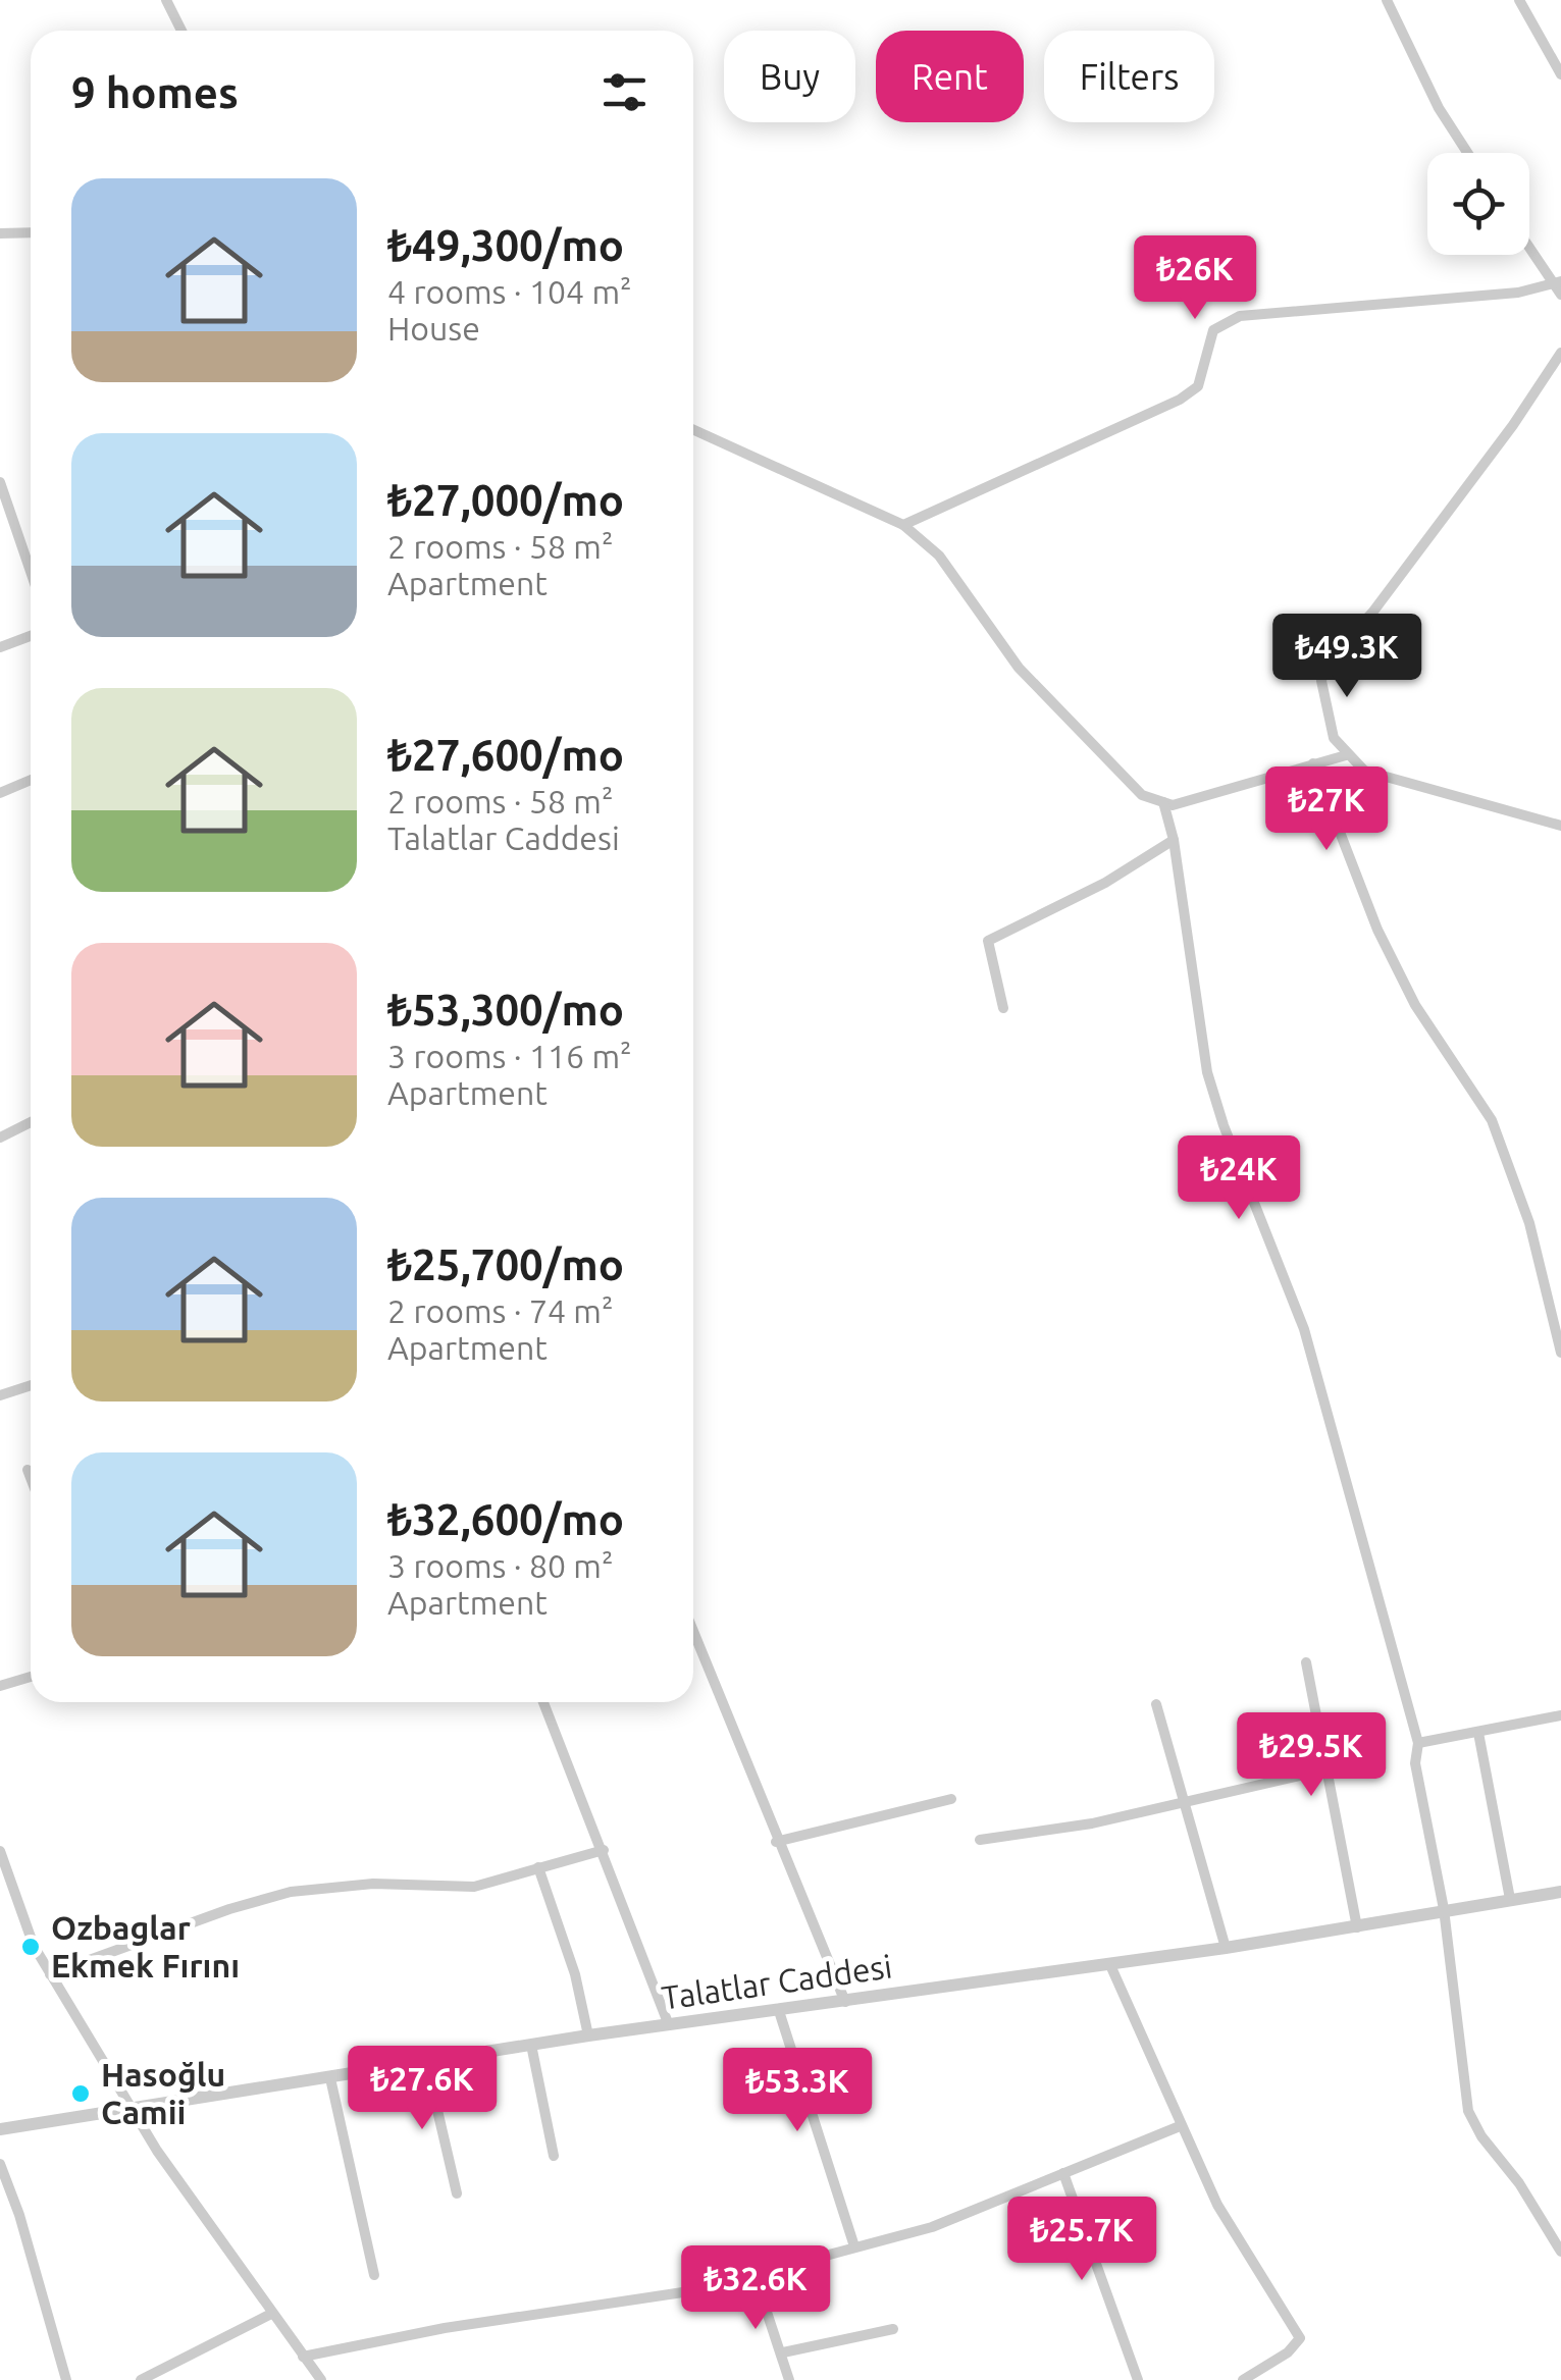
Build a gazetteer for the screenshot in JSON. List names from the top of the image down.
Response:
{
  "streets": {
    "street": ["Talatlar Caddesi"]
  },
  "places": ["Ozbaglar Ekmek Fırını", "Hasoğlu Camii"],
  "page": {
    "chip": ["Buy", "Rent", "Filters"],
    "heading": "9 homes",
    "list": [
      {
        "name": "₺49,300/mo",
        "note": "4 rooms · 104 m² · House"
      },
      {
        "name": "₺27,000/mo",
        "note": "2 rooms · 58 m² · Apartment"
      },
      {
        "name": "₺27,600/mo",
        "note": "2 rooms · 58 m² · Talatlar Caddesi"
      },
      {
        "name": "₺53,300/mo",
        "note": "3 rooms · 116 m² · Apartment"
      },
      {
        "name": "₺25,700/mo",
        "note": "2 rooms · 74 m² · Apartment"
      },
      {
        "name": "₺32,600/mo",
        "note": "3 rooms · 80 m² · Apartment"
      }
    ],
    "price": [
      "₺26K",
      "₺49.3K",
      "₺27K",
      "₺24K",
      "₺29.5K",
      "₺27.6K",
      "₺53.3K",
      "₺25.7K",
      "₺32.6K"
    ]
  }
}
